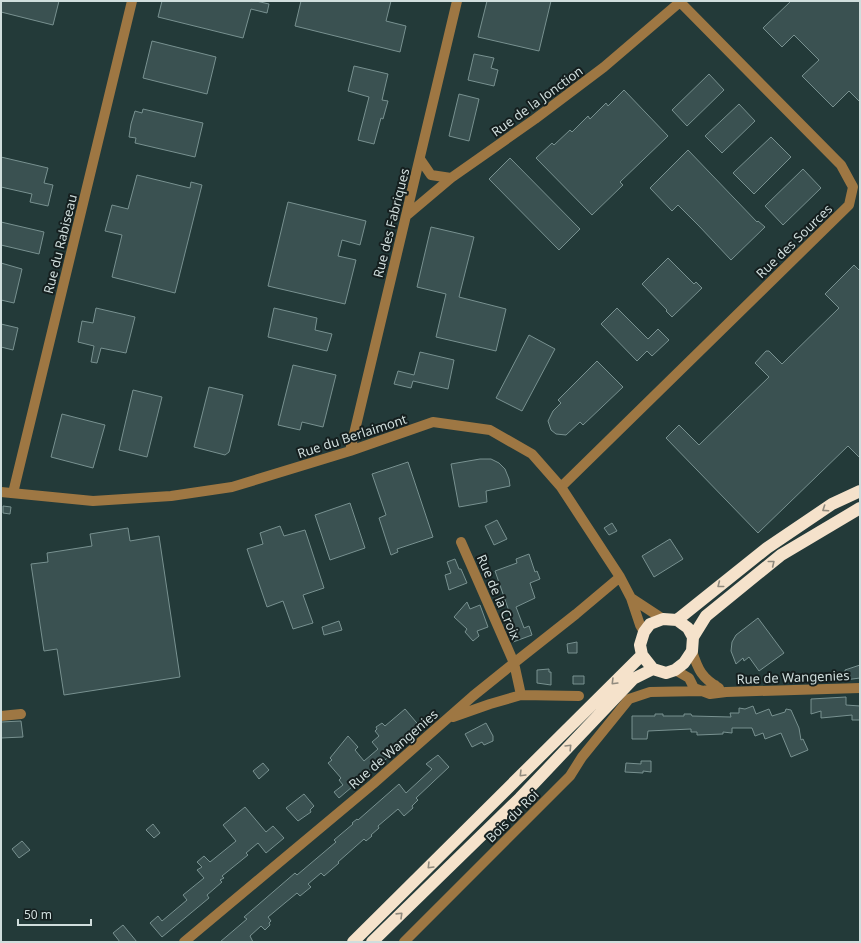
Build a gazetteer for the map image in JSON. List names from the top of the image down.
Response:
{
  "streets": {
    "street": [
      "Rue de la Jonction",
      "Rue des Fabriques",
      "Rue des Sources",
      "Rue du Rabiseau",
      "Rue du Berlaimont",
      "Rue de la Croix",
      "Rue de Wangenies",
      "Bois du Roi"
    ]
  },
  "crossings": [
    ["Rue de la Jonction", "Rue des Fabriques"],
    ["Rue de la Jonction", "Rue des Sources"],
    ["Rue des Fabriques", "Rue du Berlaimont"],
    ["Rue des Sources", "Rue du Berlaimont"],
    ["Rue du Rabiseau", "Rue du Berlaimont"],
    ["Rue du Berlaimont", "Rue de Wangenies"],
    ["Rue de la Croix", "Rue de Wangenies"],
    ["Rue de Wangenies", "Bois du Roi"]
  ],
  "scale_bar": "50 m"
}
